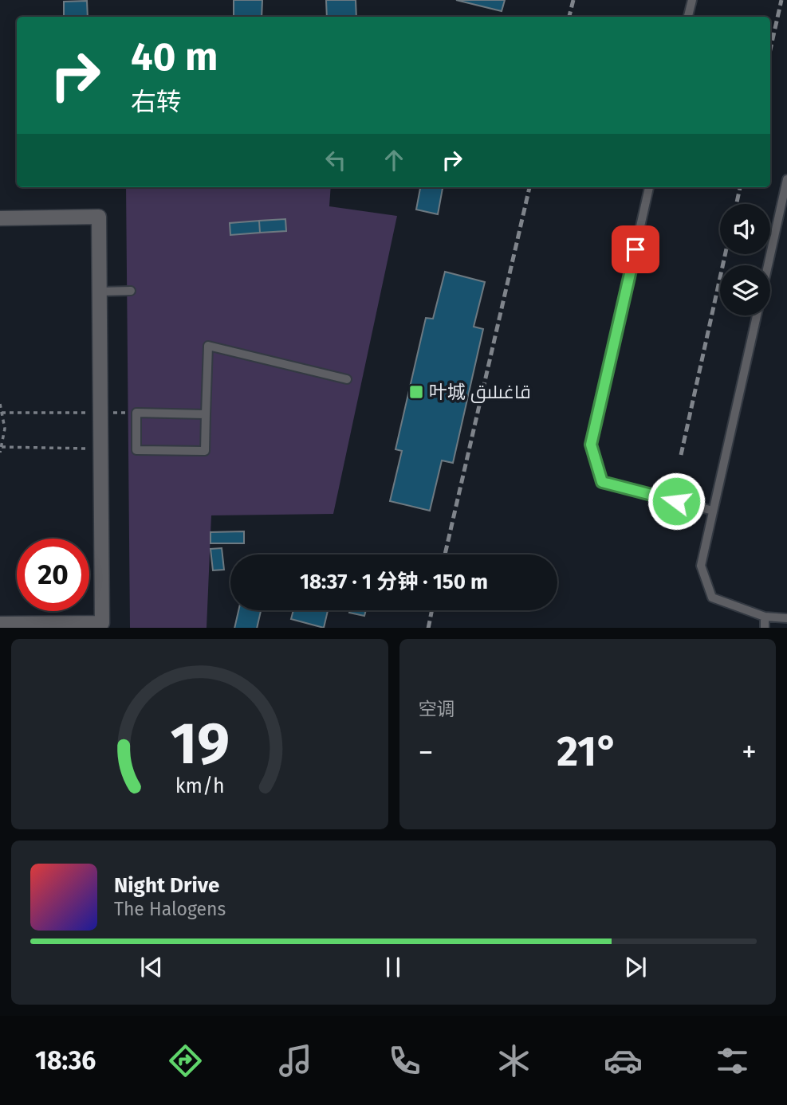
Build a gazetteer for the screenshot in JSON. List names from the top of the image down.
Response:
{
  "places": {
    "transit": ["叶城 قاغىلىق"]
  },
  "page": {
    "turn": ["40 m", "右转"],
    "limit": "20",
    "trip": "18:37 · 1 分钟 · 150 m",
    "tile": "空调",
    "heat": ["−", "21°", "+"],
    "song": ["Night Drive", "The Halogens"],
    "tabs": "18:36",
    "gauge": ["19", "km/h"]
  }
}
